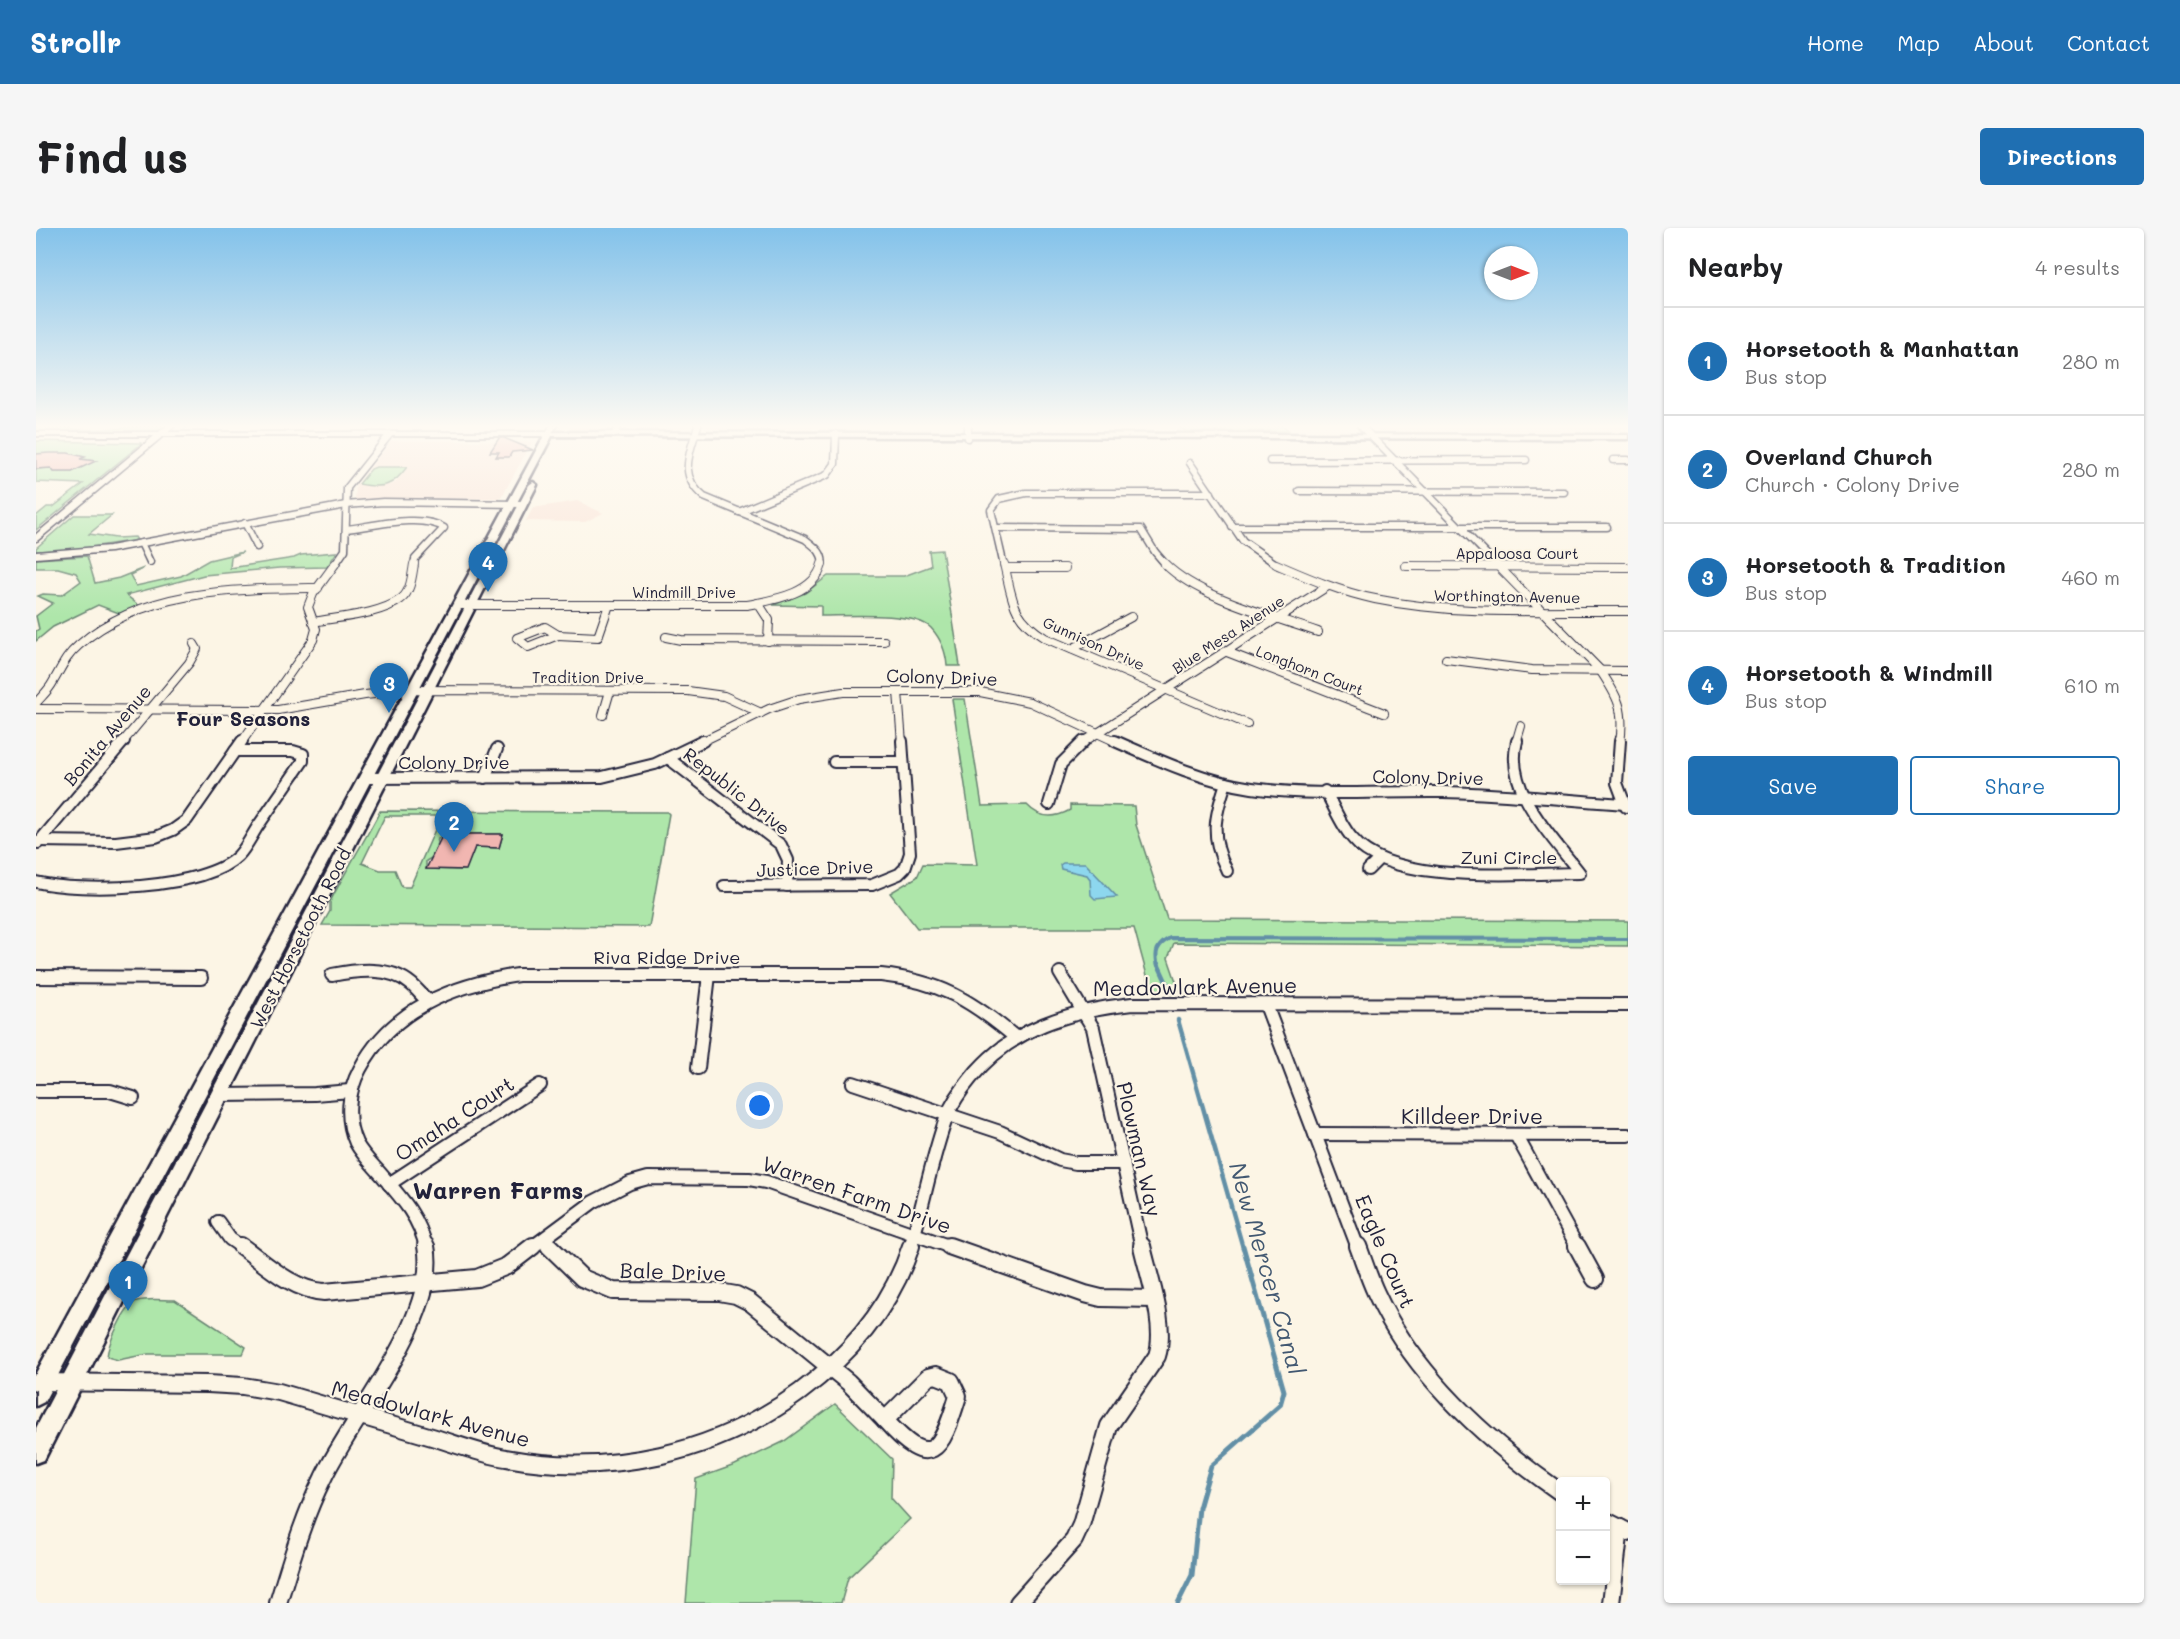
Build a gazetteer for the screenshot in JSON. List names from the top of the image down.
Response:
{
  "streets": {
    "main road": ["West Horsetooth Road"],
    "street": [
      "Appaloosa Court",
      "Windmill Drive",
      "Worthington Avenue",
      "Blue Mesa Avenue",
      "Gunnison Drive",
      "Longhorn Court",
      "Tradition Drive",
      "Colony Drive",
      "Bonita Avenue",
      "Republic Drive",
      "Zuni Circle",
      "Justice Drive",
      "Riva Ridge Drive",
      "Meadowlark Avenue",
      "Killdeer Drive",
      "Omaha Court",
      "Plowman Way",
      "Warren Farm Drive",
      "Eagle Court",
      "Bale Drive"
    ]
  },
  "crossings": [
    ["Windmill Drive", "West Horsetooth Road"],
    ["Worthington Avenue", "Blue Mesa Avenue"],
    ["Worthington Avenue", "Gunnison Drive"],
    ["Blue Mesa Avenue", "Gunnison Drive"],
    ["Blue Mesa Avenue", "Longhorn Court"],
    ["Blue Mesa Avenue", "Colony Drive"],
    ["Tradition Drive", "Colony Drive"],
    ["Tradition Drive", "Bonita Avenue"],
    ["Tradition Drive", "West Horsetooth Road"],
    ["Colony Drive", "Republic Drive"],
    ["Colony Drive", "Zuni Circle"],
    ["Colony Drive", "Justice Drive"],
    ["Colony Drive", "West Horsetooth Road"],
    ["Republic Drive", "Justice Drive"],
    ["West Horsetooth Road", "Meadowlark Avenue"],
    ["Riva Ridge Drive", "Meadowlark Avenue"],
    ["Riva Ridge Drive", "Omaha Court"],
    ["Riva Ridge Drive", "Warren Farm Drive"],
    ["Meadowlark Avenue", "Plowman Way"],
    ["Meadowlark Avenue", "Warren Farm Drive"],
    ["Meadowlark Avenue", "Eagle Court"],
    ["Meadowlark Avenue", "Bale Drive"],
    ["Killdeer Drive", "Eagle Court"],
    ["Plowman Way", "Warren Farm Drive"],
    ["Warren Farm Drive", "Bale Drive"]
  ],
  "districts": ["Four Seasons", "Warren Farms"],
  "water": ["New Mercer Canal"],
  "north": "right",
  "page": {
    "header": "Strollr",
    "nav": [
      "Home",
      "Map",
      "About",
      "Contact"
    ],
    "buttons": [
      "Directions",
      ["Save", "Share"]
    ],
    "title": "Find us",
    "heading": ["Nearby", "4 results"],
    "list": [
      {
        "mark": "1",
        "name": "Horsetooth & Manhattan",
        "note": "Bus stop",
        "value": "280 m"
      },
      {
        "mark": "2",
        "name": "Overland Church",
        "note": "Church · Colony Drive",
        "value": "280 m"
      },
      {
        "mark": "3",
        "name": "Horsetooth & Tradition",
        "note": "Bus stop",
        "value": "460 m"
      },
      {
        "mark": "4",
        "name": "Horsetooth & Windmill",
        "note": "Bus stop",
        "value": "610 m"
      }
    ],
    "pins": [
      "4",
      "3",
      "2",
      "1"
    ],
    "map_buttons": ["+", "−"]
  }
}
